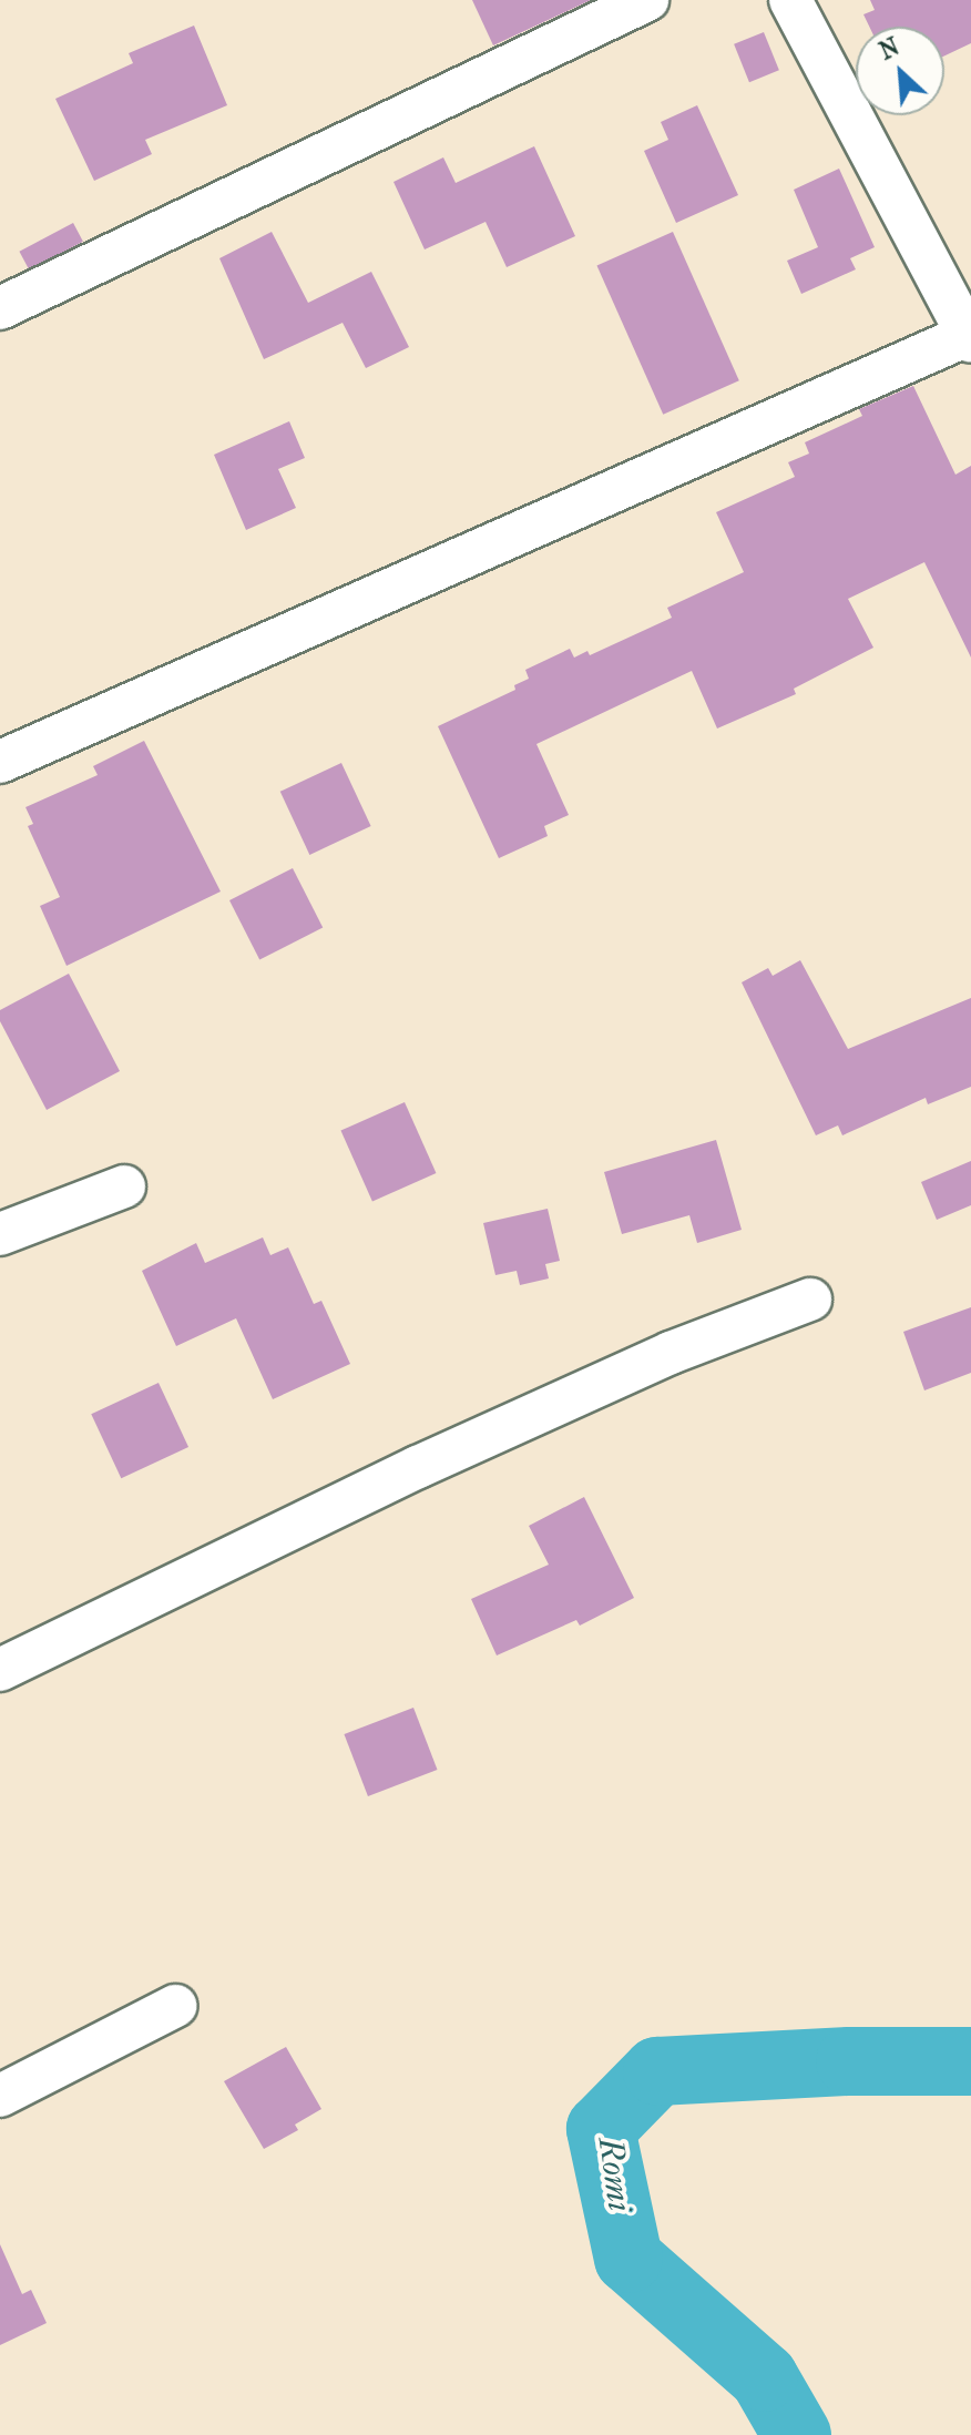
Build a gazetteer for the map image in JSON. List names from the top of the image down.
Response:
{
  "water": ["Romi"],
  "north": "top left"
}
